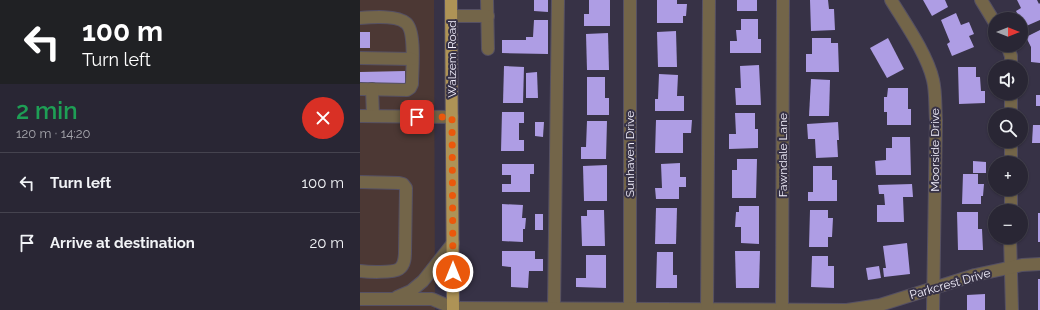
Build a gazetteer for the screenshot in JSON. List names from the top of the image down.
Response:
{
  "streets": {
    "main road": ["Walzem Road"],
    "street": [
      "Moorside Drive",
      "Sunhaven Drive",
      "Fawndale Lane",
      "Parkcrest Drive"
    ]
  },
  "crossings": [
    ["Walzem Road", "Parkcrest Drive"],
    ["Moorside Drive", "Parkcrest Drive"],
    ["Sunhaven Drive", "Parkcrest Drive"],
    ["Fawndale Lane", "Parkcrest Drive"]
  ],
  "north": "right",
  "page": {
    "turn": ["100 m", "Turn left"],
    "map_buttons": ["+", "−"],
    "heading": ["2 min", "120 m · 14:20"],
    "list": [
      {
        "name": "Turn left",
        "value": "100 m"
      },
      {
        "name": "Arrive at destination",
        "value": "20 m"
      }
    ]
  }
}
